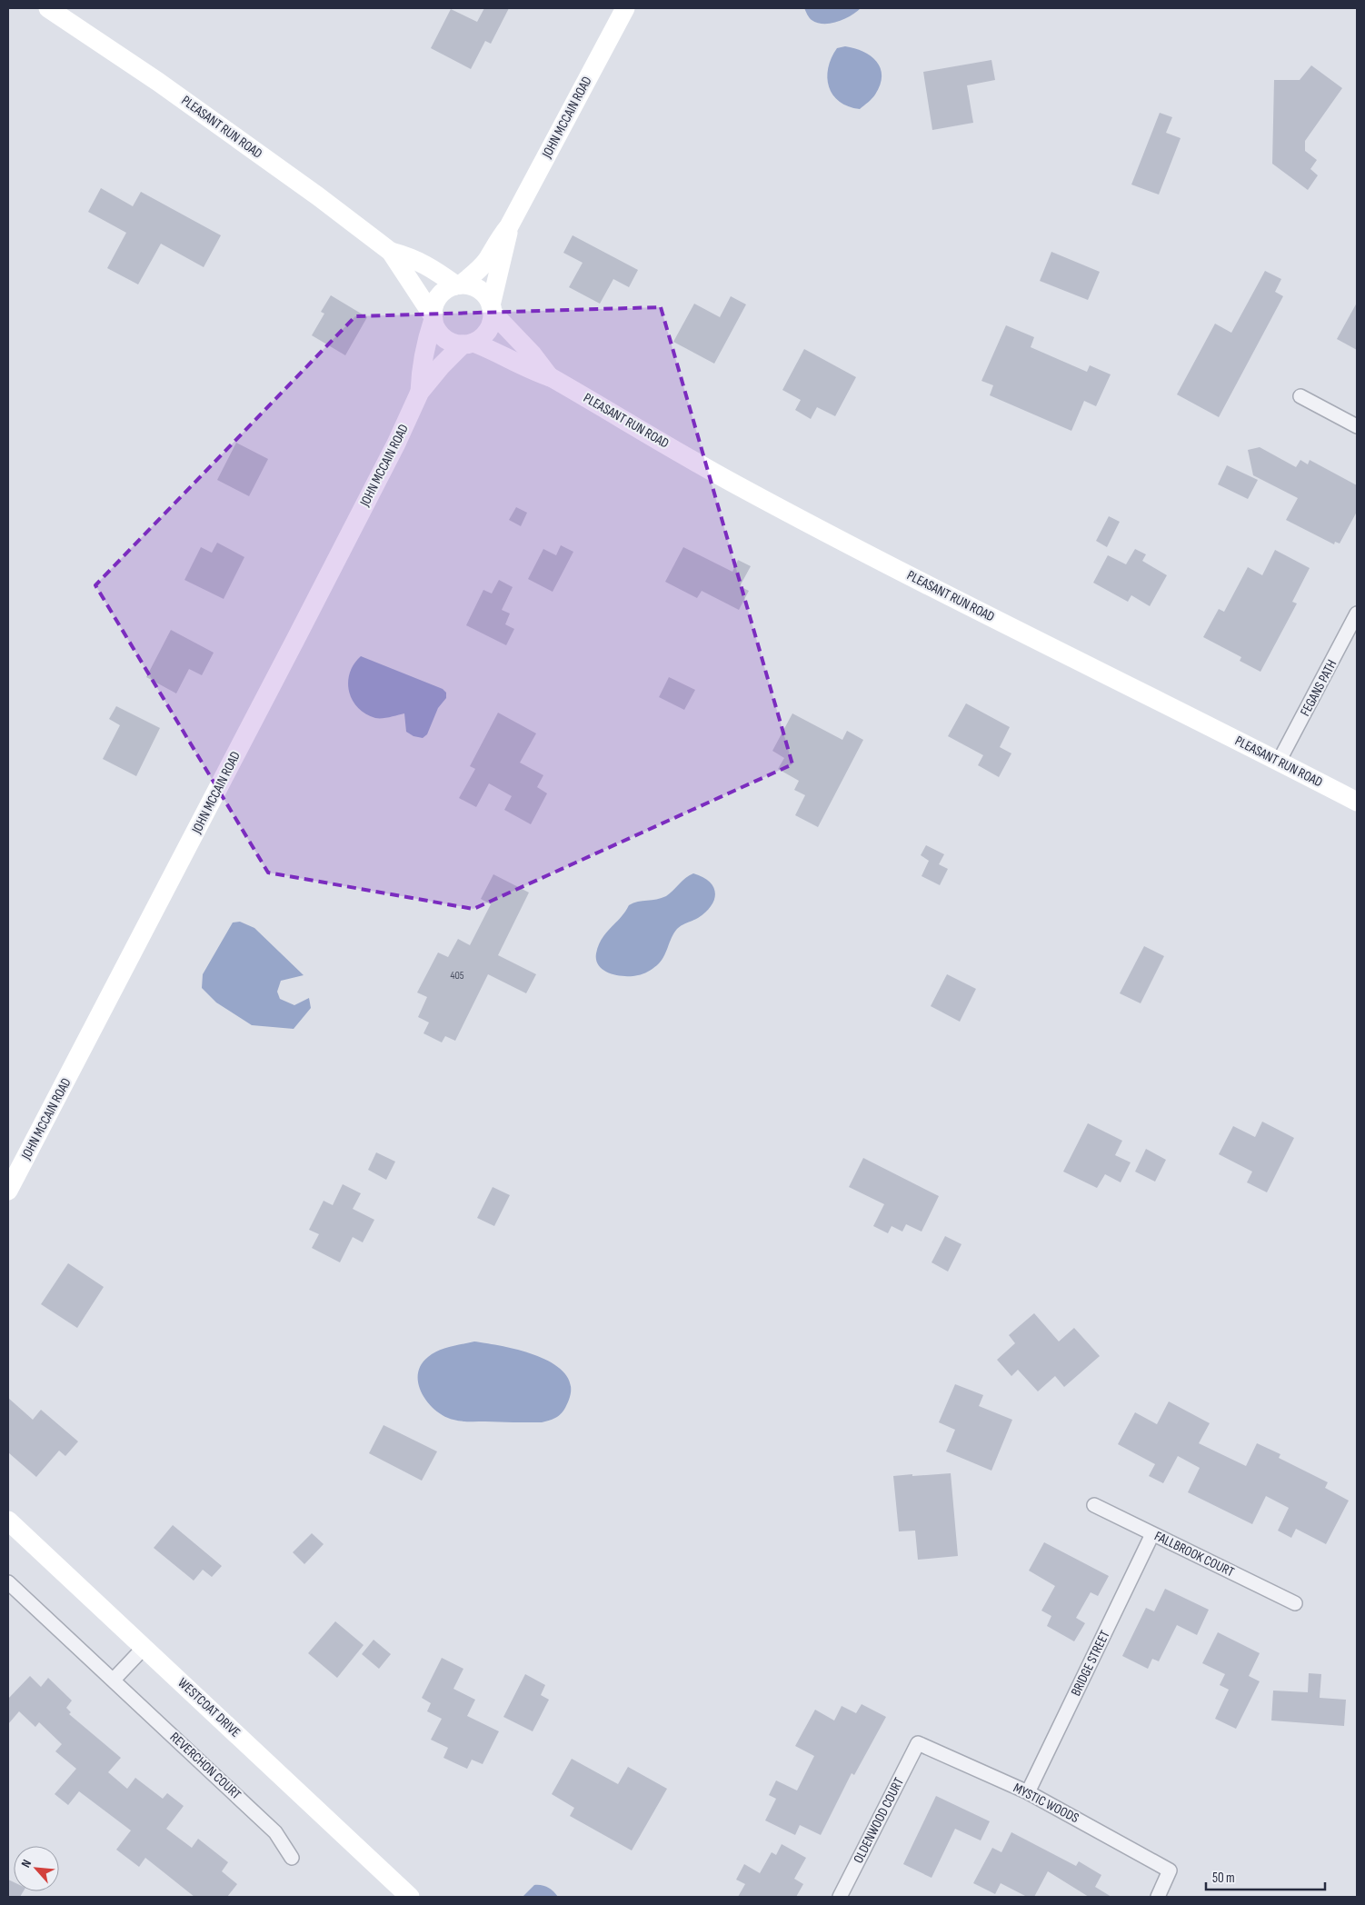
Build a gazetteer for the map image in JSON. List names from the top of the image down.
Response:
{
  "streets": {
    "main road": ["JOHN MCCAIN ROAD", "PLEASANT RUN ROAD", "WESTCOAT DRIVE"],
    "street": [
      "FEGANS PATH",
      "FALLBROOK COURT",
      "BRIDGE STREET",
      "REVERCHON COURT",
      "MYSTIC WOODS",
      "OLDENWOOD COURT"
    ]
  },
  "crossings": [
    ["JOHN MCCAIN ROAD", "PLEASANT RUN ROAD"],
    ["PLEASANT RUN ROAD", "FEGANS PATH"],
    ["FALLBROOK COURT", "BRIDGE STREET"],
    ["BRIDGE STREET", "MYSTIC WOODS"],
    ["MYSTIC WOODS", "OLDENWOOD COURT"]
  ],
  "house_numbers": ["405"],
  "scale_bar": "50 m",
  "north": "top left"
}
